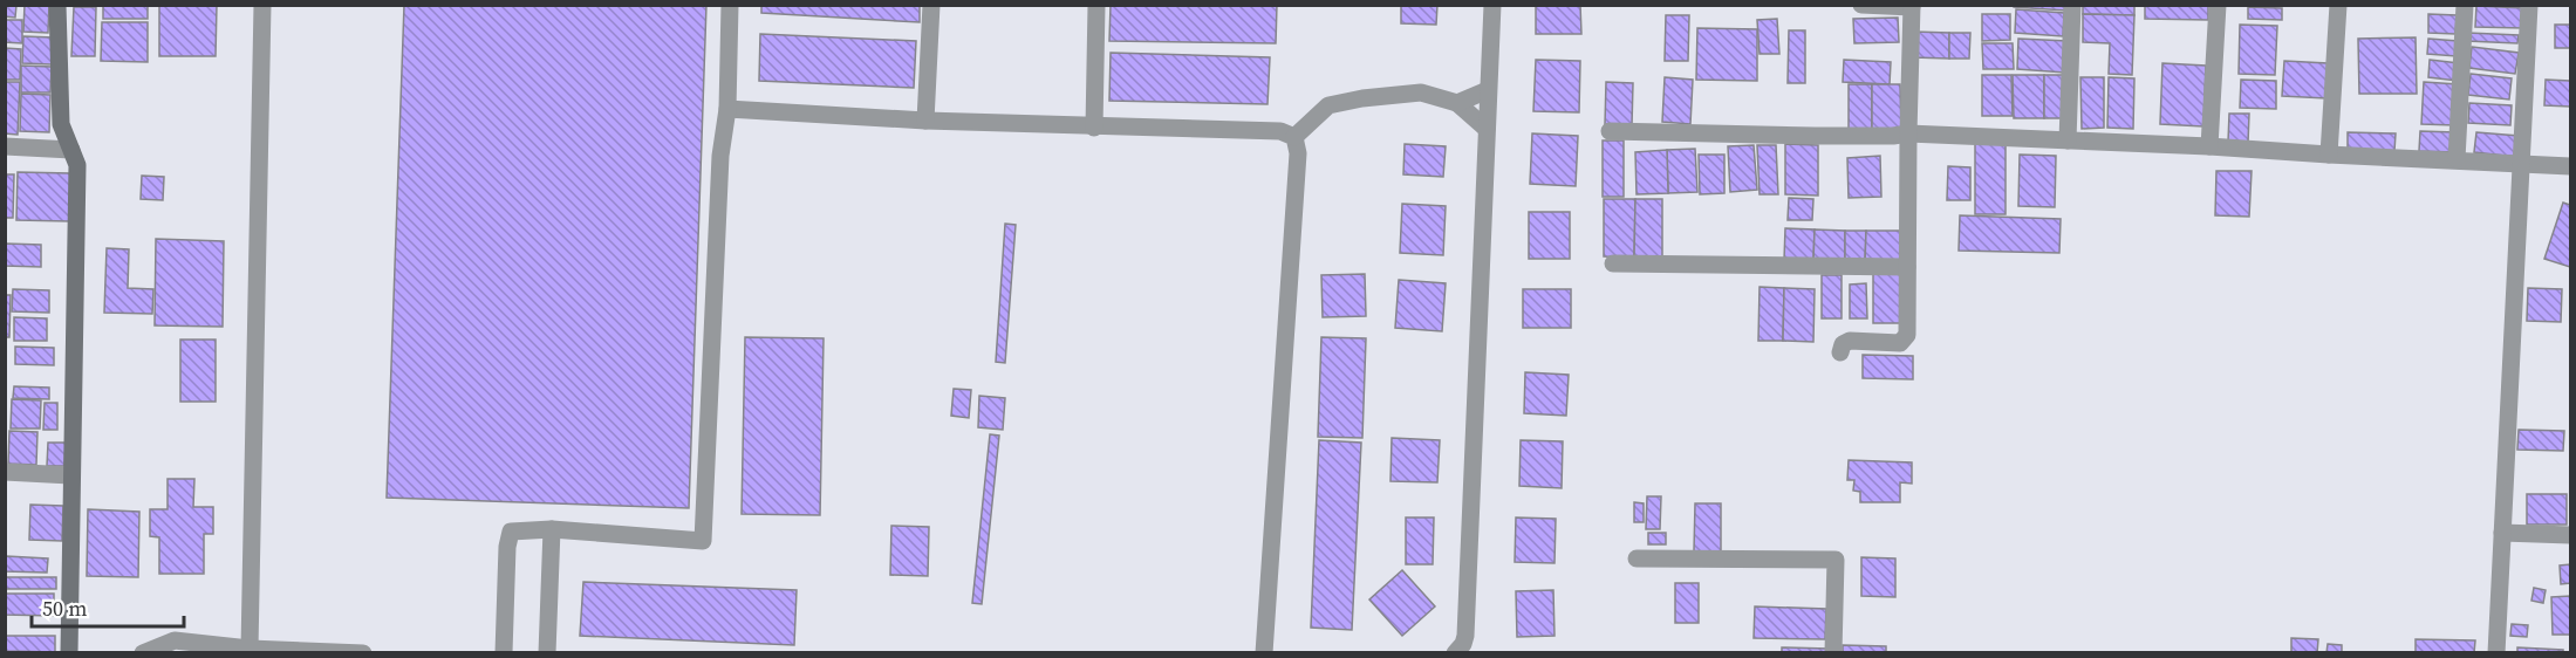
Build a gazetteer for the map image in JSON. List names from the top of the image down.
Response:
{
  "scale_bar": "50 m"
}
